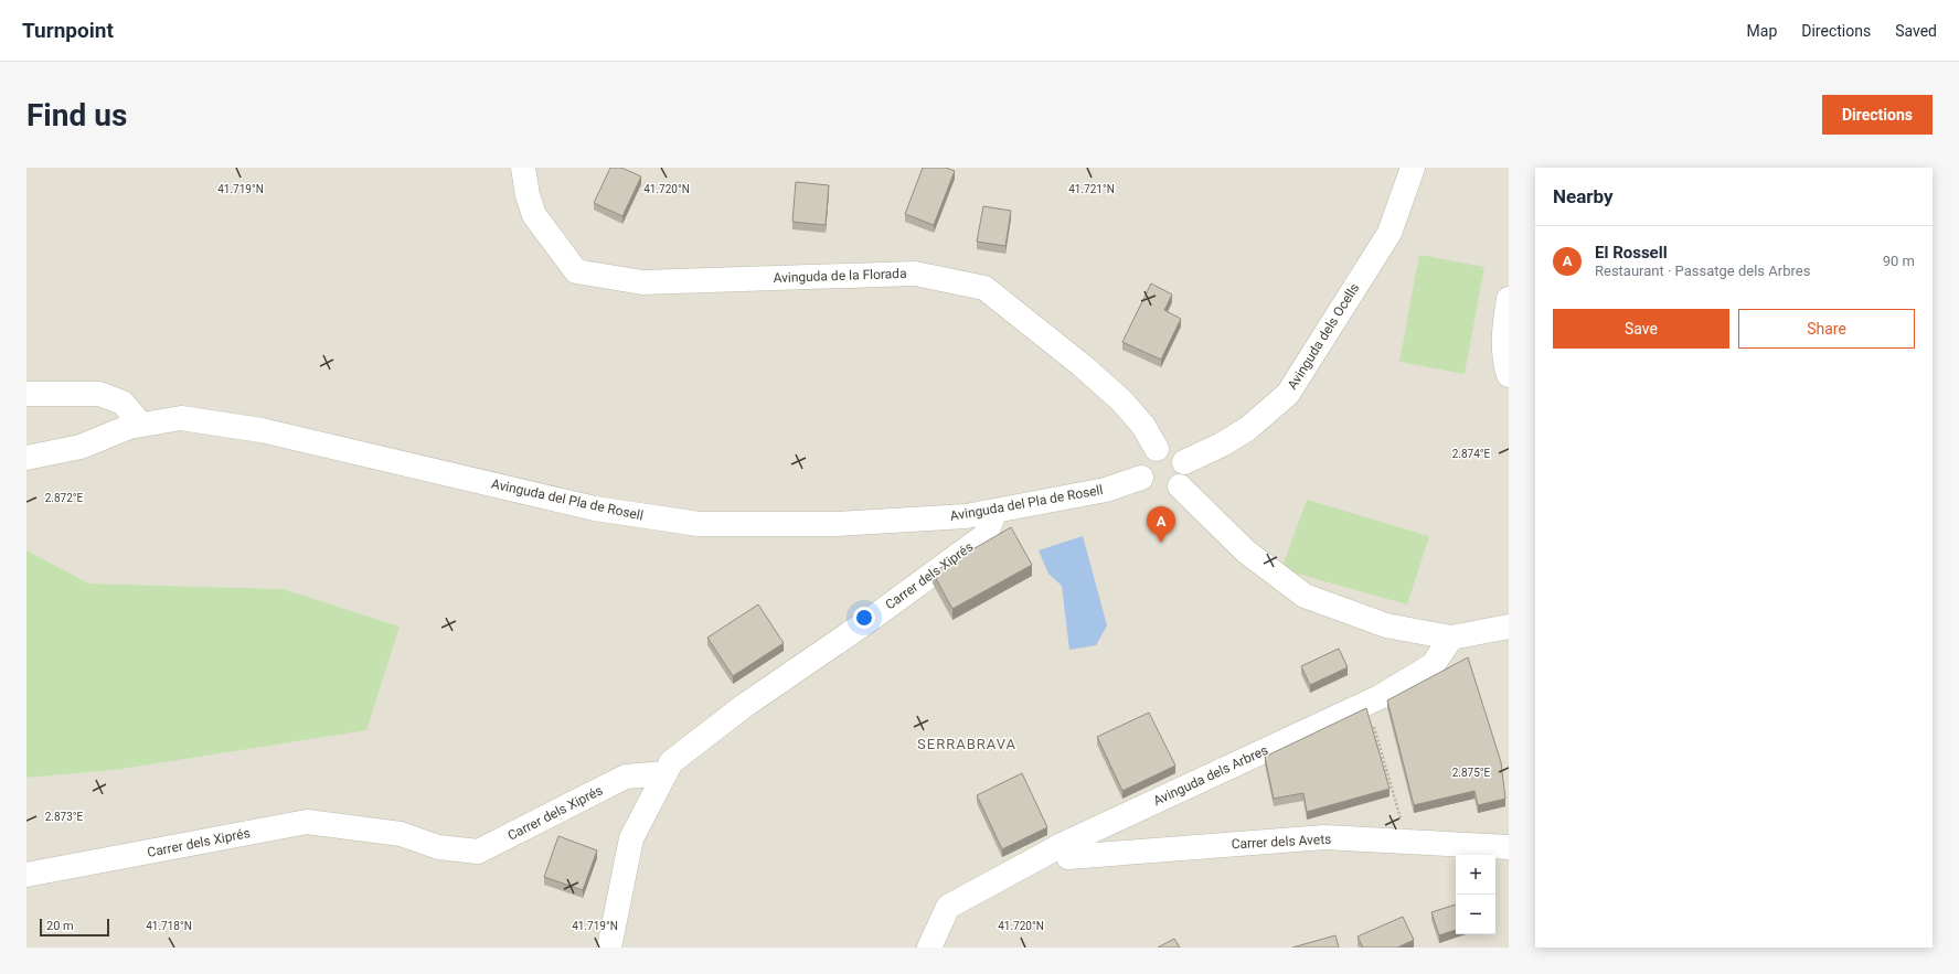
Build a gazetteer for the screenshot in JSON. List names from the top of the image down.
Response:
{
  "streets": {
    "street": [
      "Avinguda de la Florada",
      "Avinguda dels Ocells",
      "Avinguda del Pla de Rosell",
      "Carrer dels Xiprés",
      "Avinguda dels Arbres",
      "Carrer dels Avets"
    ]
  },
  "crossings": [
    ["Avinguda de la Florada", "Avinguda dels Ocells"],
    ["Avinguda de la Florada", "Avinguda del Pla de Rosell"],
    ["Avinguda dels Ocells", "Avinguda del Pla de Rosell"],
    ["Avinguda del Pla de Rosell", "Carrer dels Xiprés"],
    ["Avinguda dels Arbres", "Carrer dels Avets"]
  ],
  "districts": ["SERRABRAVA"],
  "scale_bar": "20 m",
  "page": {
    "header": "Turnpoint",
    "nav": ["Map", "Directions", "Saved"],
    "buttons": [
      "Directions",
      ["Save", "Share"]
    ],
    "title": "Find us",
    "heading": "Nearby",
    "list": [
      {
        "mark": "A",
        "name": "El Rossell",
        "note": "Restaurant · Passatge dels Arbres",
        "value": "90 m"
      }
    ],
    "pins": "A",
    "map_buttons": ["+", "−"],
    "scale": "20 m"
  },
  "coordinates": [
    "41.719°N",
    "41.720°N",
    "41.721°N",
    "2.874°E",
    "2.872°E",
    "2.875°E",
    "2.873°E",
    "41.718°N"
  ]
}
